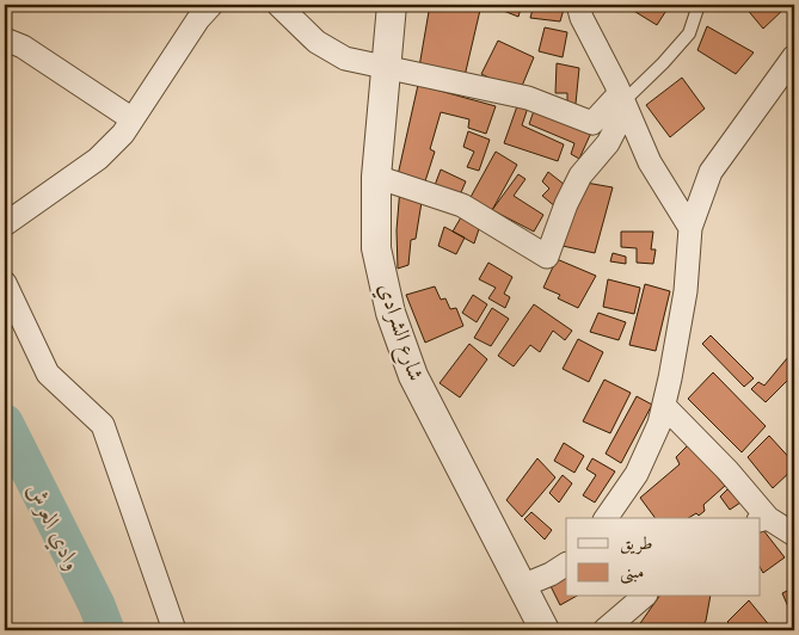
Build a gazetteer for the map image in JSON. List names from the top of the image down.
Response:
{
  "streets": {
    "street": ["شارع الشرادي"]
  },
  "water": ["وادي العرش"],
  "legend": ["طريق", "مبنى"]
}
